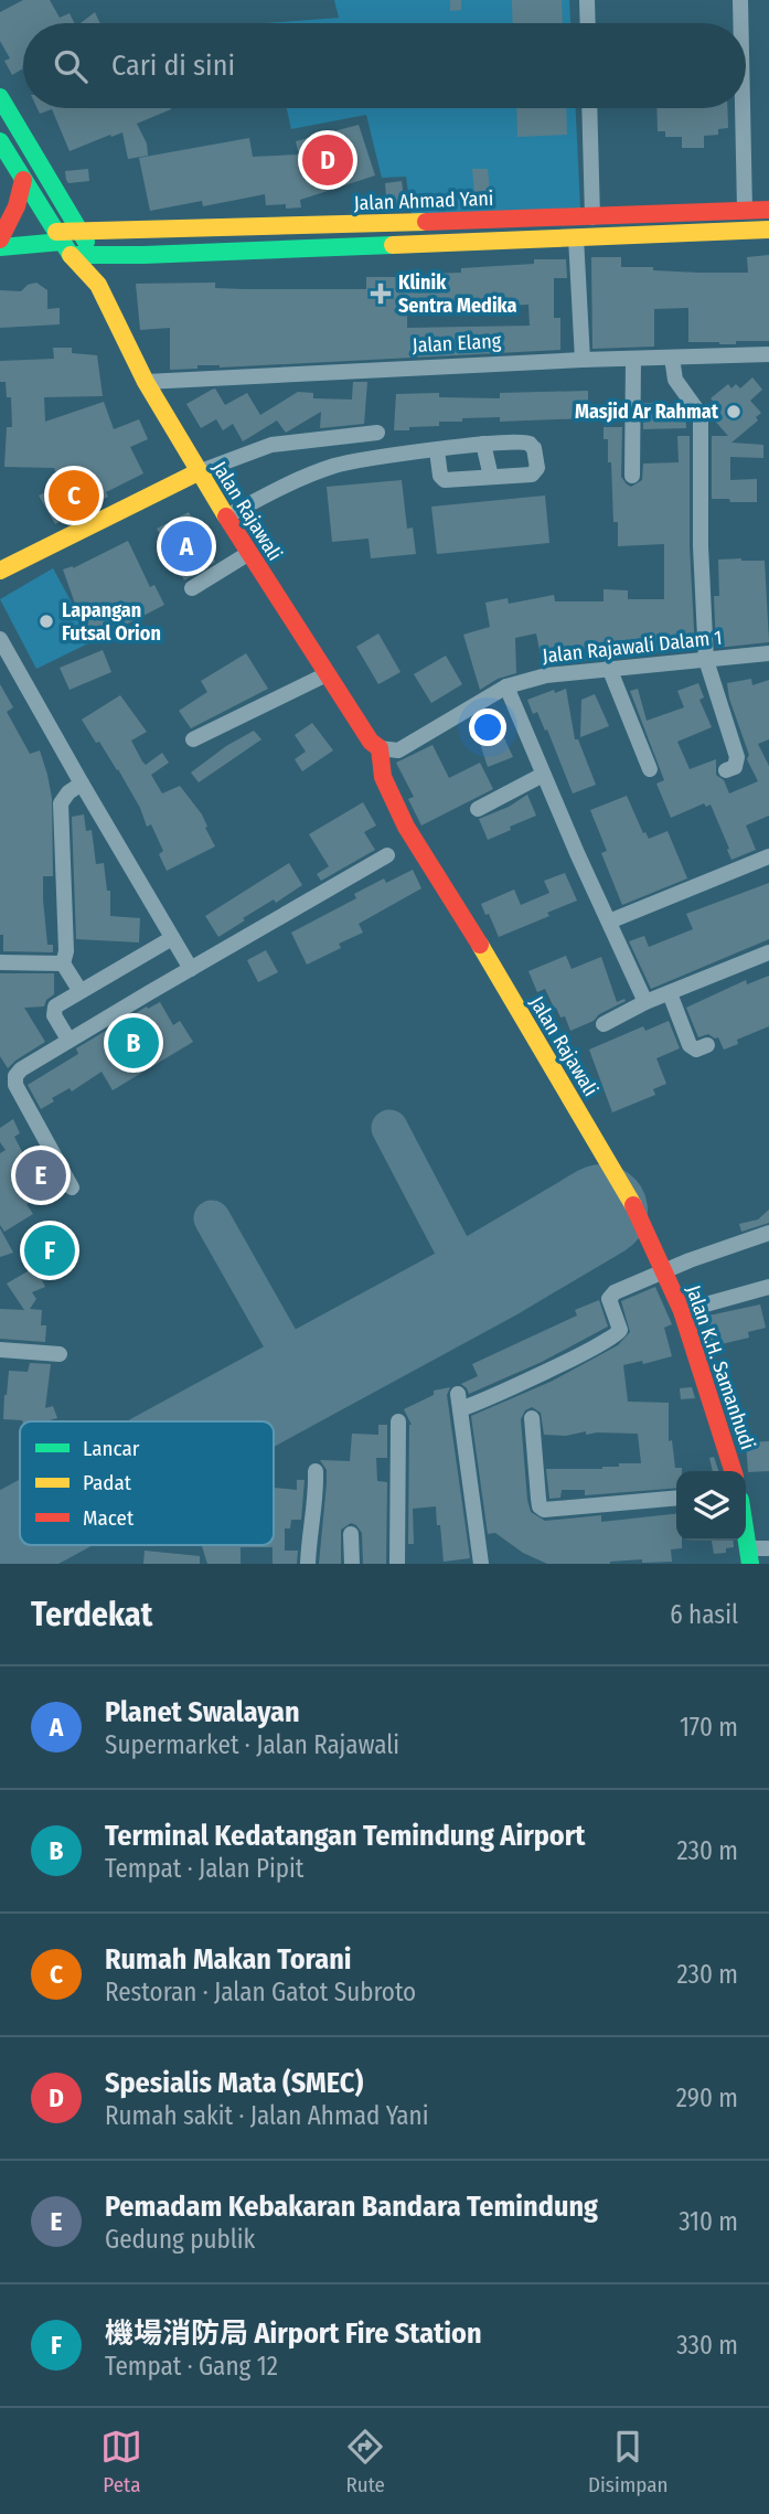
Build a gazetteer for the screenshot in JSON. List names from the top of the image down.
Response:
{
  "streets": {
    "street": [
      "Jalan Ahmad Yani",
      "Jalan Elang",
      "Jalan Rajawali",
      "Jalan Rajawali Dalam 1",
      "Jalan K.H. Samanhudi"
    ]
  },
  "crossings": [
    ["Jalan Elang", "Jalan Rajawali"],
    ["Jalan Rajawali", "Jalan Rajawali Dalam 1"],
    ["Jalan Rajawali", "Jalan K.H. Samanhudi"]
  ],
  "places": {
    "health": ["Klinik Sentra Medika"],
    "other": ["Masjid Ar Rahmat", "Lapangan Futsal Orion"]
  },
  "legend": ["Lancar", "Padat", "Macet"],
  "page": {
    "search": "Cari di sini",
    "pins": [
      "D",
      "C",
      "A",
      "B",
      "E",
      "F"
    ],
    "heading": ["Terdekat", "6 hasil"],
    "list": [
      {
        "mark": "A",
        "name": "Planet Swalayan",
        "note": "Supermarket · Jalan Rajawali",
        "value": "170 m"
      },
      {
        "mark": "B",
        "name": "Terminal Kedatangan Temindung Airport",
        "note": "Tempat · Jalan Pipit",
        "value": "230 m"
      },
      {
        "mark": "C",
        "name": "Rumah Makan Torani",
        "note": "Restoran · Jalan Gatot Subroto",
        "value": "230 m"
      },
      {
        "mark": "D",
        "name": "Spesialis Mata (SMEC)",
        "note": "Rumah sakit · Jalan Ahmad Yani",
        "value": "290 m"
      },
      {
        "mark": "E",
        "name": "Pemadam Kebakaran Bandara Temindung",
        "note": "Gedung publik",
        "value": "310 m"
      },
      {
        "mark": "F",
        "name": "機場消防局 Airport Fire Station",
        "note": "Tempat · Gang 12",
        "value": "330 m"
      }
    ],
    "nav": ["Peta", "Rute", "Disimpan"]
  }
}
